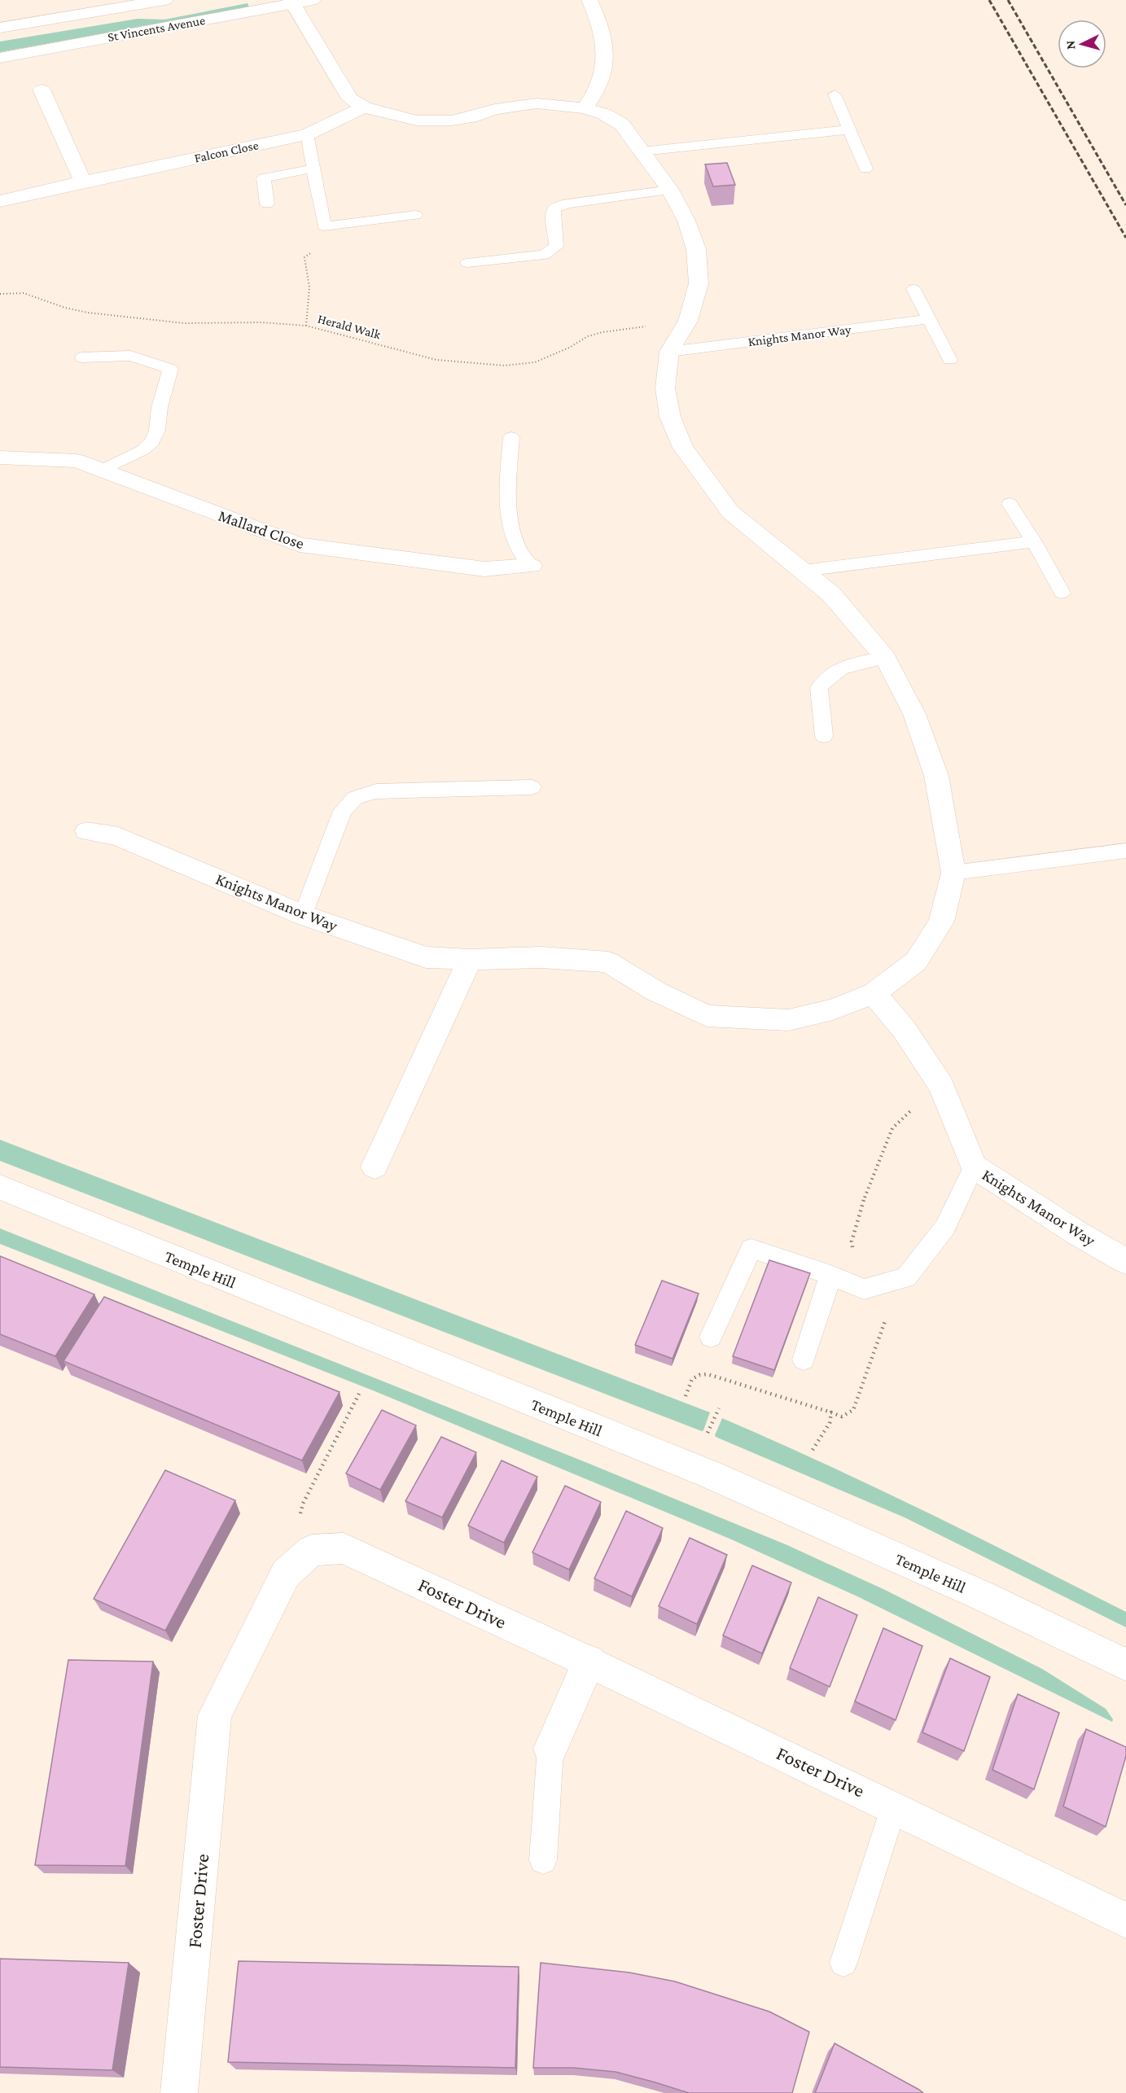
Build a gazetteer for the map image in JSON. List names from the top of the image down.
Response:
{
  "streets": {
    "street": [
      "St Vincents Avenue",
      "Falcon Close",
      "Knights Manor Way",
      "Mallard Close",
      "Temple Hill",
      "Foster Drive"
    ],
    "path": ["Herald Walk"]
  },
  "crossings": [
    ["St Vincents Avenue", "Knights Manor Way"],
    ["Falcon Close", "Knights Manor Way"],
    ["Herald Walk", "Knights Manor Way"]
  ],
  "north": "left"
}
